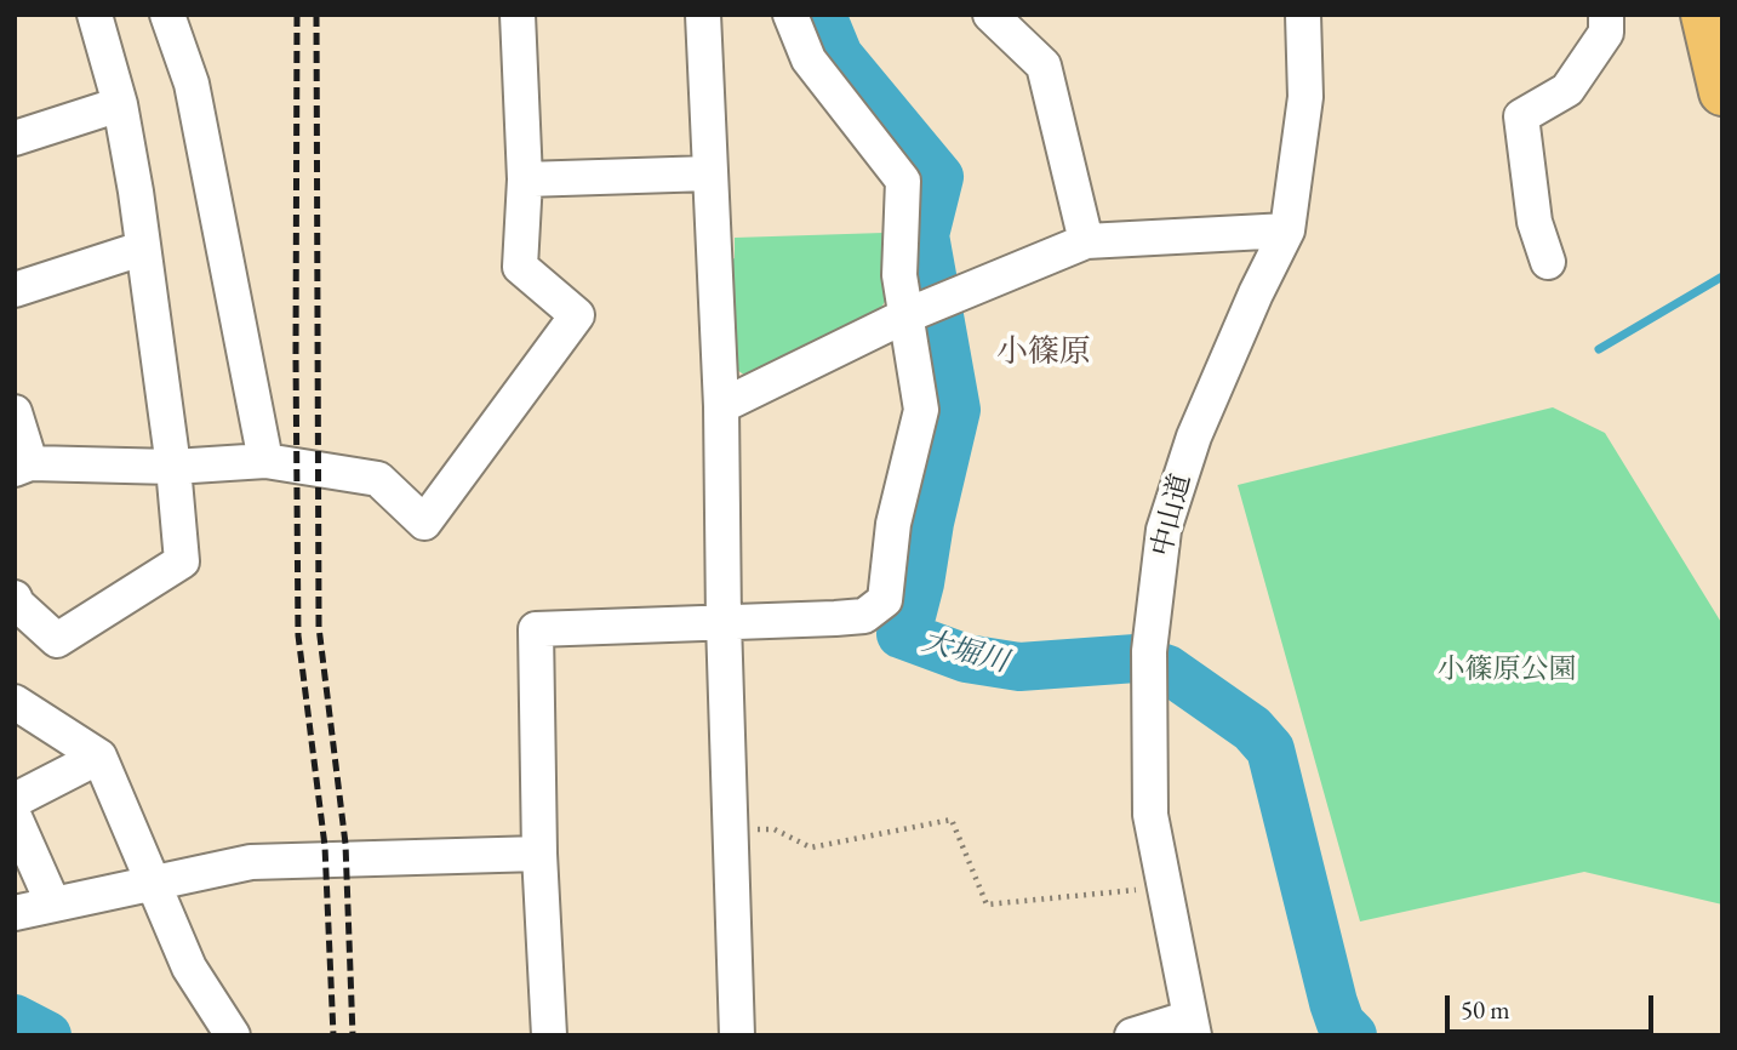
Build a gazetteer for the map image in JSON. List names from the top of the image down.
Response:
{
  "streets": {
    "street": ["中山道"]
  },
  "districts": ["小篠原"],
  "water": ["大堀川"],
  "parks": ["小篠原公園"],
  "scale_bar": "50 m"
}
